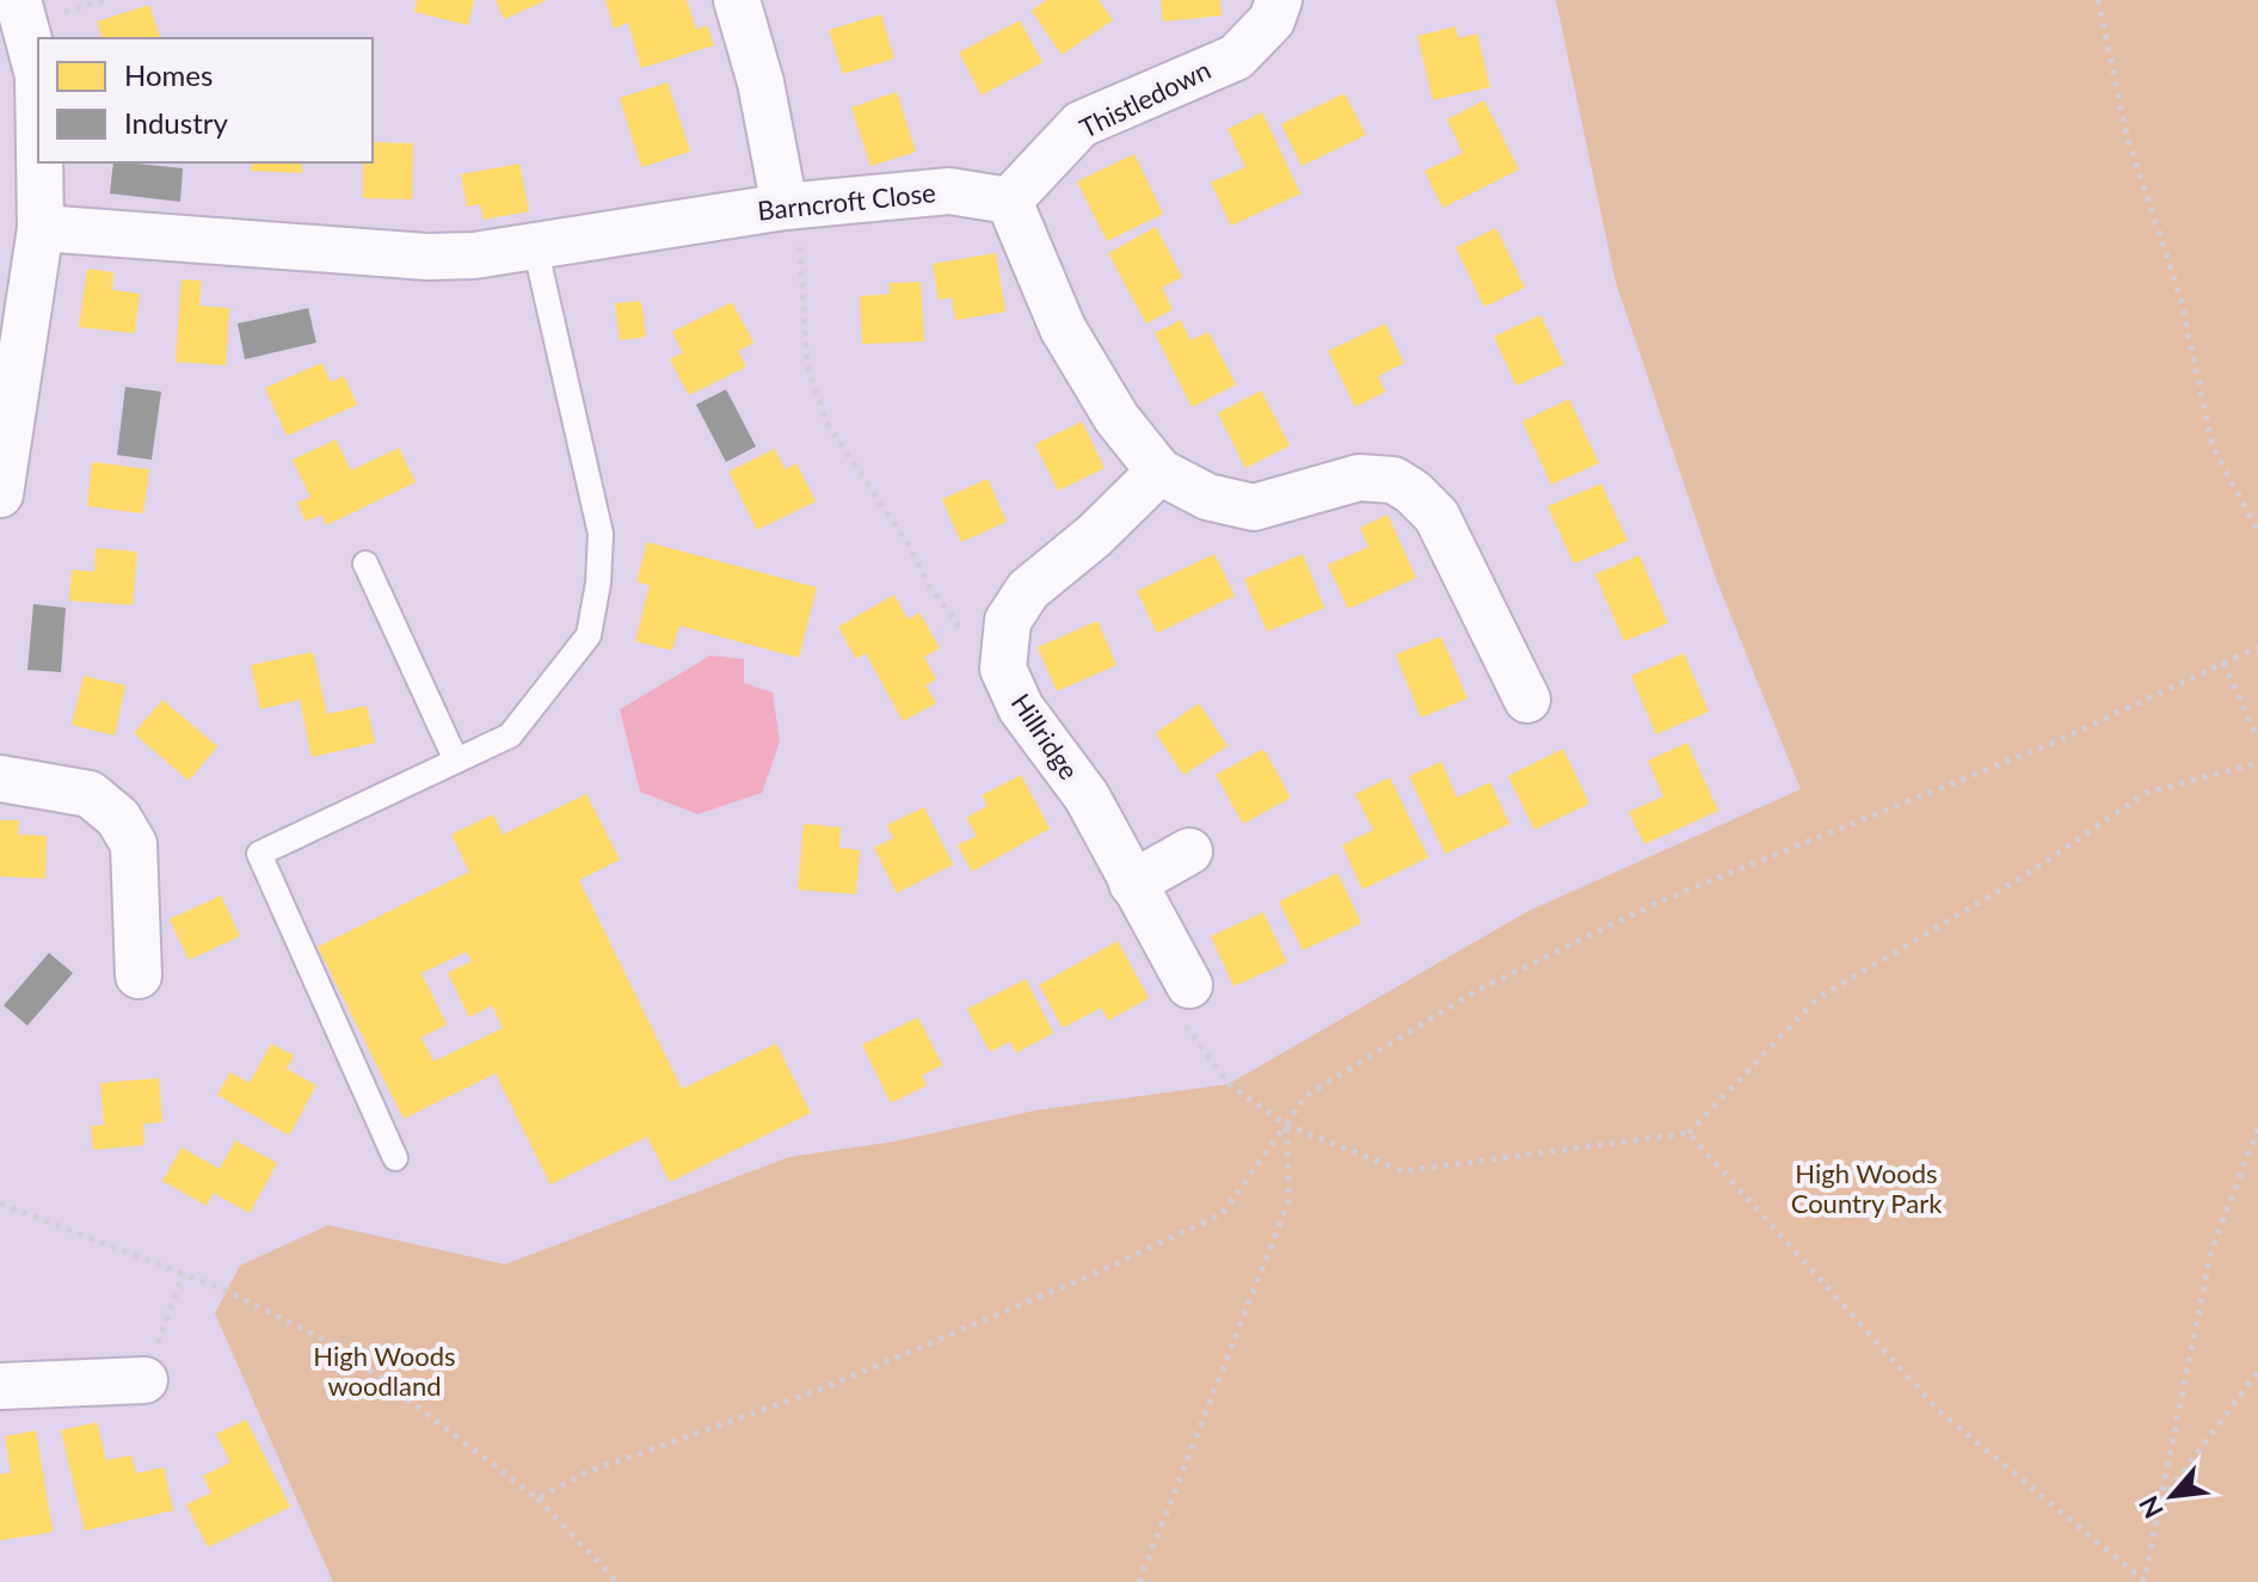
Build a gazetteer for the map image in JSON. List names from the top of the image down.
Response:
{
  "streets": {
    "street": ["Thistledown", "Barncroft Close", "Hillridge"]
  },
  "crossings": [
    ["Thistledown", "Barncroft Close"]
  ],
  "parks": ["High Woods Country Park", "High Woods woodland"],
  "legend": ["Homes", "Industry"],
  "north": "bottom left"
}
